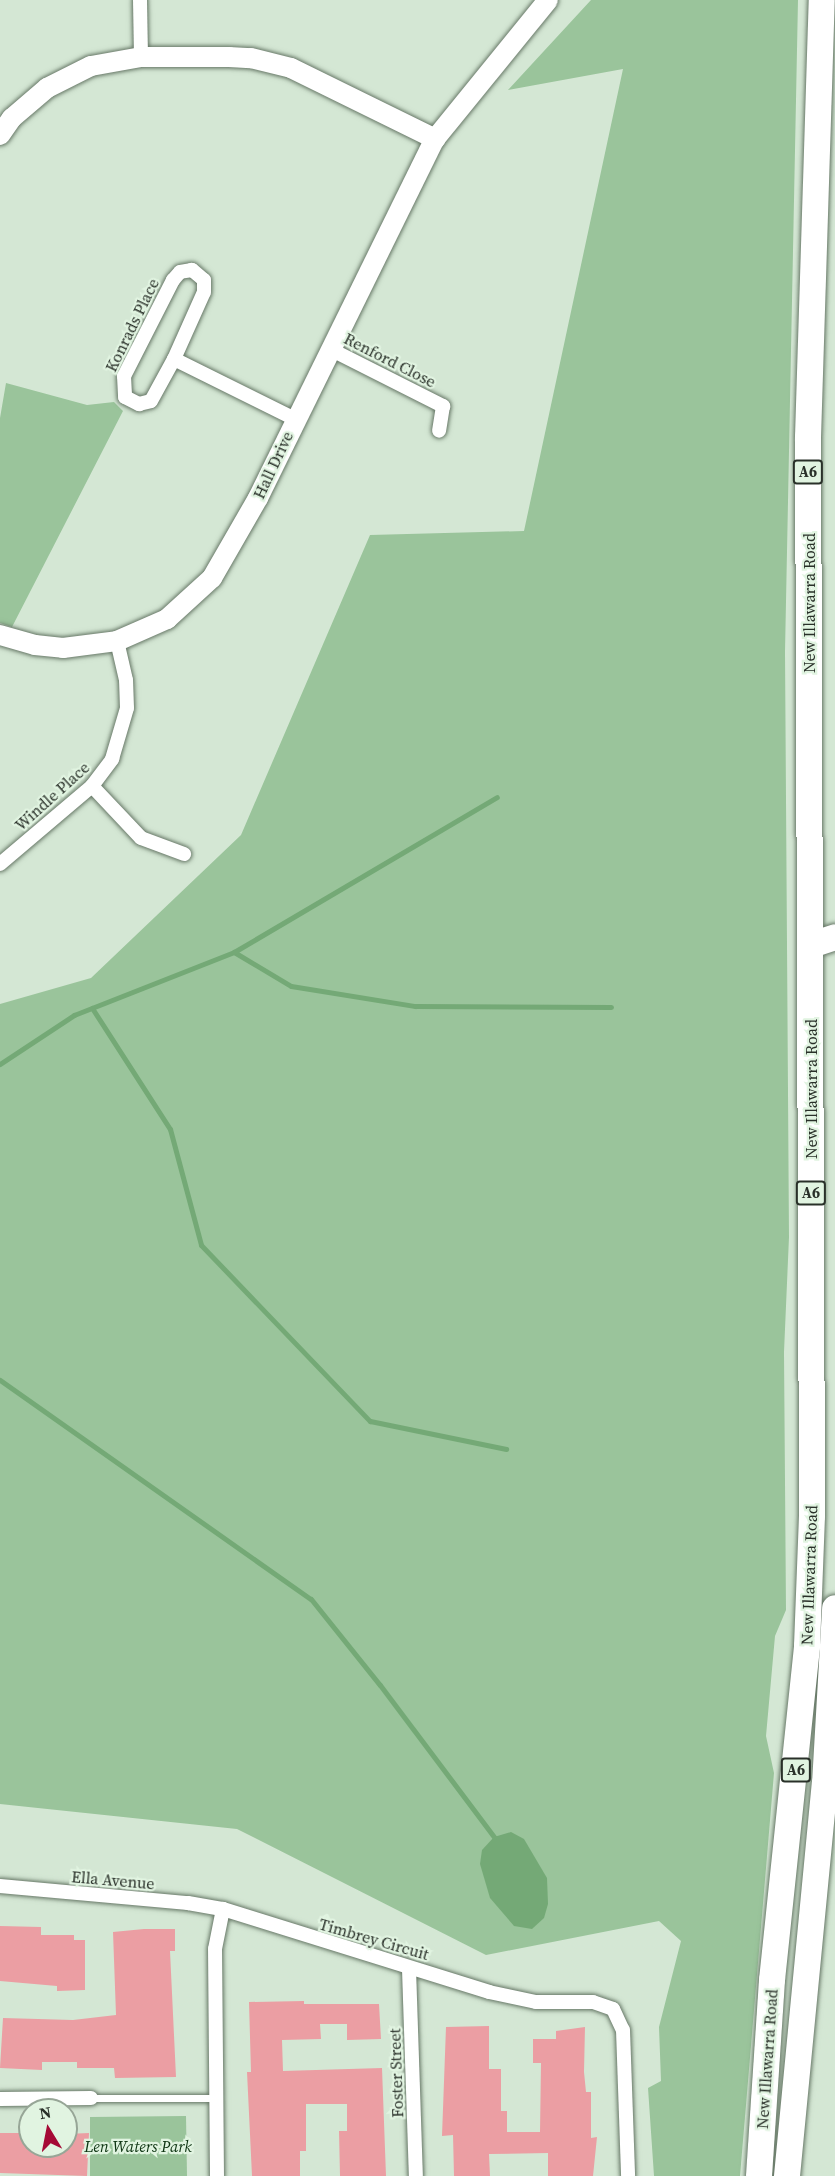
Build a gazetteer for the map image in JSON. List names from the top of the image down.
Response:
{
  "streets": {
    "highway": ["A6", "New Illawarra Road"],
    "street": [
      "Konrads Place",
      "Renford Close",
      "Hall Drive",
      "Windle Place",
      "Ella Avenue",
      "Timbrey Circuit",
      "Foster Street"
    ]
  },
  "crossings": [
    ["Renford Close", "Hall Drive"],
    ["Hall Drive", "Windle Place"],
    ["Ella Avenue", "Timbrey Circuit"],
    ["Timbrey Circuit", "Foster Street"]
  ],
  "parks": ["Len Waters Park"],
  "north": "top"
}
